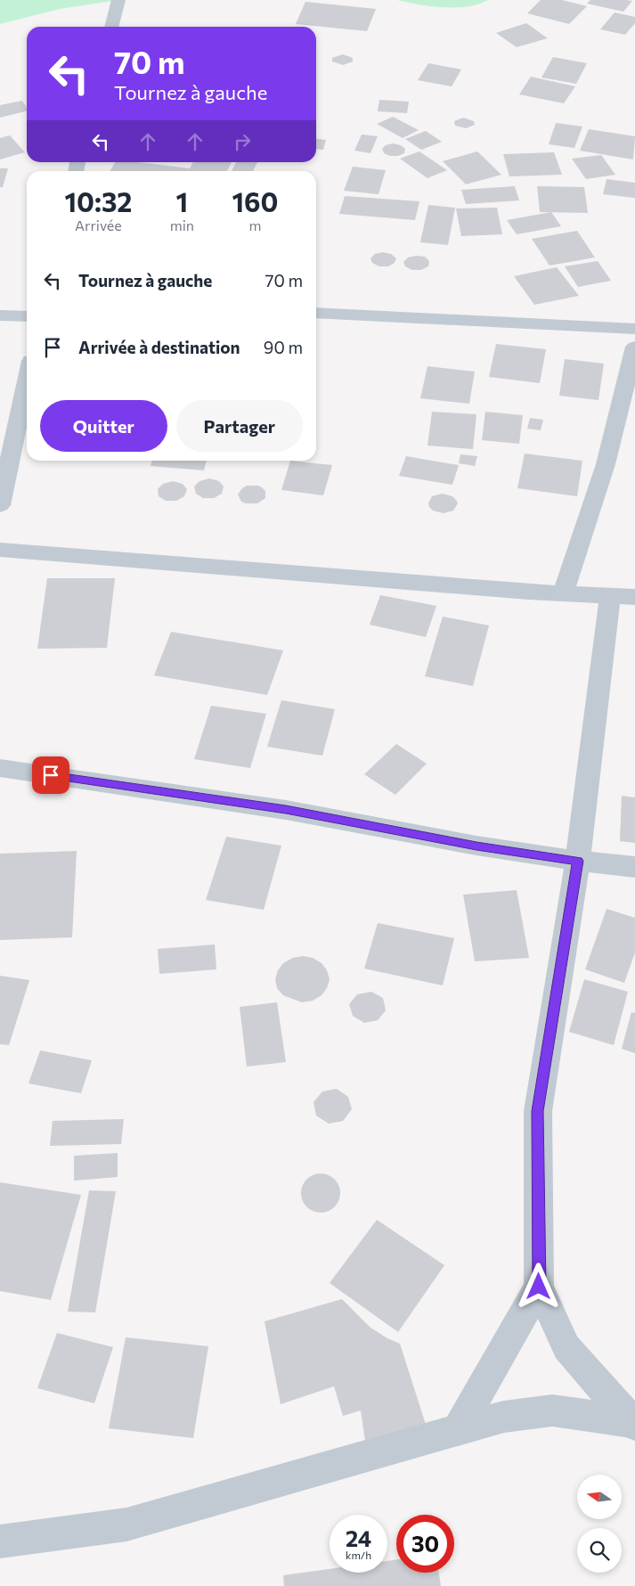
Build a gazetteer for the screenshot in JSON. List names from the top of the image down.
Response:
{
  "north": "left",
  "page": {
    "turn": ["70 m", "Tournez à gauche"],
    "eta": [
      "10:32",
      "Arrivée",
      "1",
      "min",
      "160",
      "m"
    ],
    "list": [
      {
        "name": "Tournez à gauche",
        "value": "70 m"
      },
      {
        "name": "Arrivée à destination",
        "value": "90 m"
      }
    ],
    "buttons": ["Quitter", "Partager"],
    "speed": "24 km/h",
    "limit": "30"
  }
}
